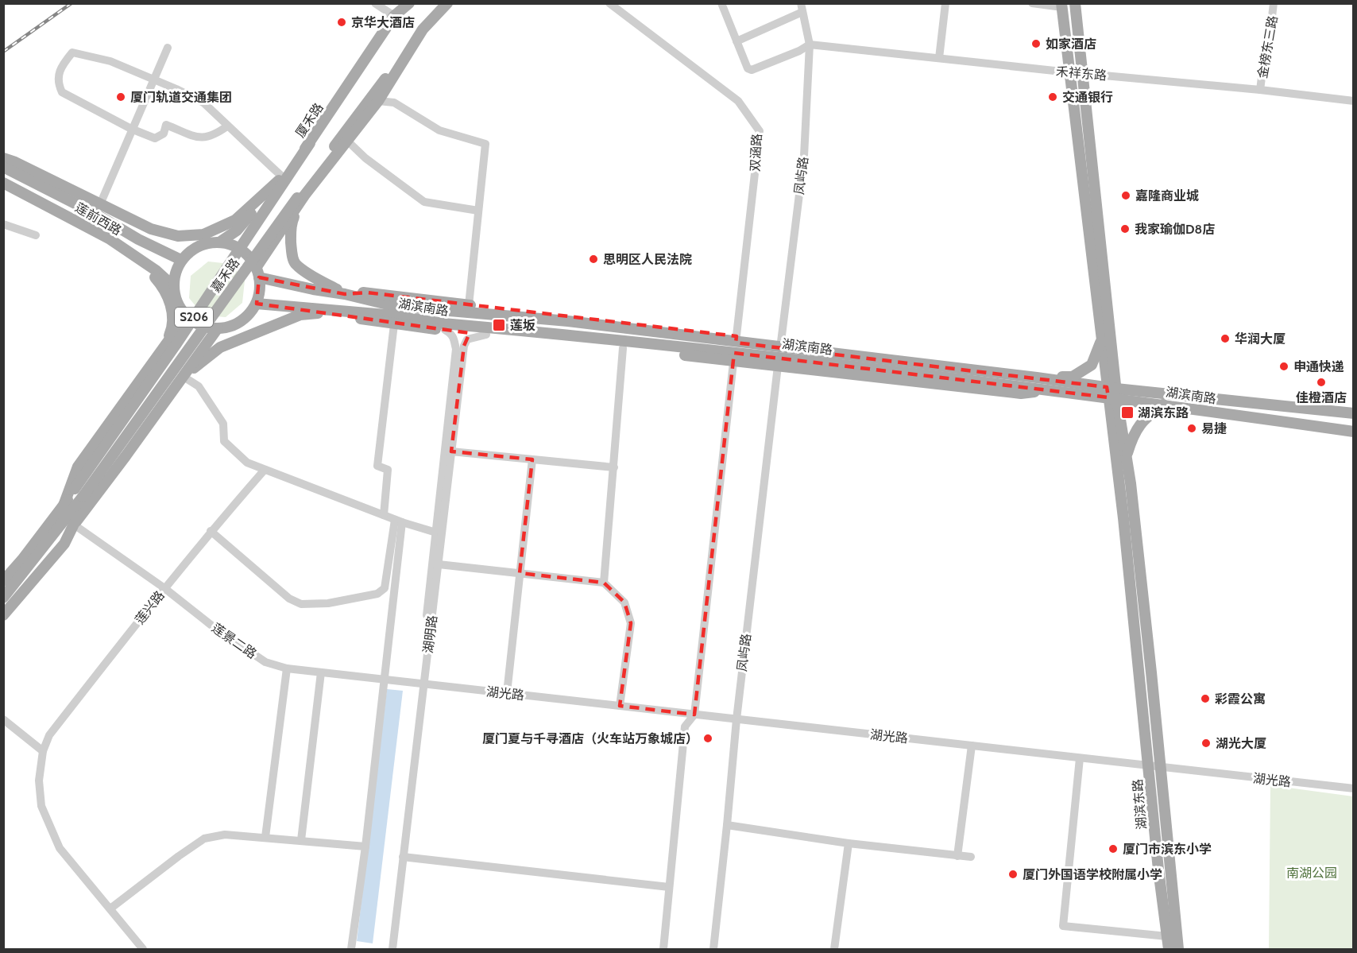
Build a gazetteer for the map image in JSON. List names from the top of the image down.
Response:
{
  "streets": {
    "main road": [
      "厦禾路",
      "莲前西路",
      "嘉禾路",
      "湖滨南路",
      "S206",
      "湖滨东路"
    ],
    "street": [
      "金榜东三路",
      "禾祥东路",
      "双涵路",
      "凤屿路",
      "莲兴路",
      "湖明路",
      "莲景二路",
      "湖光路"
    ]
  },
  "crossings": [
    ["金榜东三路", "禾祥东路"],
    ["禾祥东路", "凤屿路"],
    ["禾祥东路", "湖滨东路"],
    ["厦禾路", "莲前西路"],
    ["厦禾路", "嘉禾路"],
    ["厦禾路", "湖滨南路"],
    ["厦禾路", "S206"],
    ["双涵路", "湖滨南路"],
    ["双涵路", "湖光路"],
    ["凤屿路", "湖滨南路"],
    ["凤屿路", "湖光路"],
    ["莲前西路", "湖滨南路"],
    ["莲前西路", "S206"],
    ["嘉禾路", "S206"],
    ["湖滨南路", "S206"],
    ["湖滨南路", "湖滨东路"],
    ["S206", "莲景二路"],
    ["莲兴路", "莲景二路"],
    ["湖明路", "莲景二路"],
    ["湖明路", "湖光路"],
    ["莲景二路", "湖光路"],
    ["湖光路", "湖滨东路"]
  ],
  "parks": ["南湖公园"],
  "places": {
    "other": [
      "京华大酒店",
      "如家酒店",
      "厦门轨道交通集团",
      "交通银行",
      "嘉隆商业城",
      "我家瑜伽D8店",
      "思明区人民法院",
      "华润大厦",
      "申通快递",
      "佳橙酒店",
      "易捷",
      "彩霞公寓",
      "厦门夏与千寻酒店（火车站万象城店）",
      "湖光大厦",
      "厦门市滨东小学",
      "厦门外国语学校附属小学"
    ],
    "transit": ["莲坂", "湖滨东路"]
  }
}
